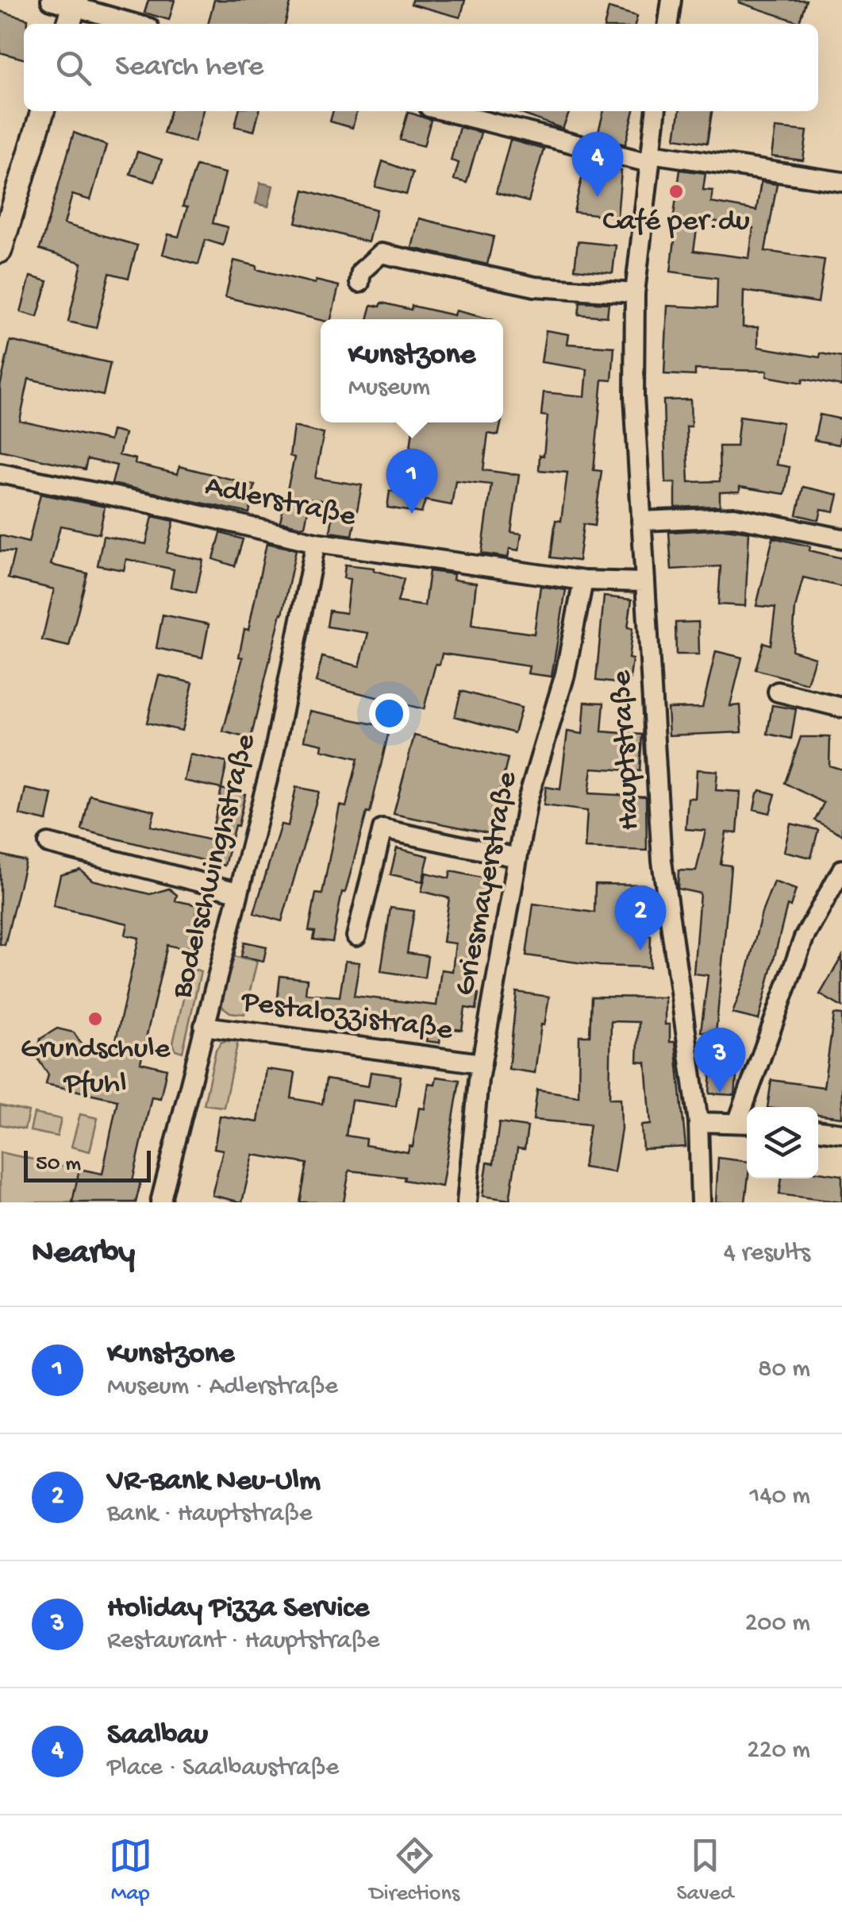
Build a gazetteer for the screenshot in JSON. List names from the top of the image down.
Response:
{
  "streets": {
    "street": [
      "Adlerstraße",
      "Hauptstraße",
      "Bodelschwinghstraße",
      "Griesmayerstraße",
      "Pestalozzistraße"
    ]
  },
  "crossings": [
    ["Adlerstraße", "Hauptstraße"],
    ["Adlerstraße", "Bodelschwinghstraße"],
    ["Adlerstraße", "Griesmayerstraße"],
    ["Bodelschwinghstraße", "Pestalozzistraße"],
    ["Griesmayerstraße", "Pestalozzistraße"]
  ],
  "places": ["Café per.du", "Grundschule Pfuhl"],
  "scale_bar": "50 m",
  "page": {
    "search": "Search here",
    "pins": [
      "4",
      "1",
      "2",
      "3"
    ],
    "popup": ["Kunstzone", "Museum"],
    "scale": "50 m",
    "heading": ["Nearby", "4 results"],
    "list": [
      {
        "mark": "1",
        "name": "Kunstzone",
        "note": "Museum · Adlerstraße",
        "value": "80 m"
      },
      {
        "mark": "2",
        "name": "VR-Bank Neu-Ulm",
        "note": "Bank · Hauptstraße",
        "value": "140 m"
      },
      {
        "mark": "3",
        "name": "Holiday Pizza Service",
        "note": "Restaurant · Hauptstraße",
        "value": "200 m"
      },
      {
        "mark": "4",
        "name": "Saalbau",
        "note": "Place · Saalbaustraße",
        "value": "220 m"
      }
    ],
    "nav": ["Map", "Directions", "Saved"]
  }
}
